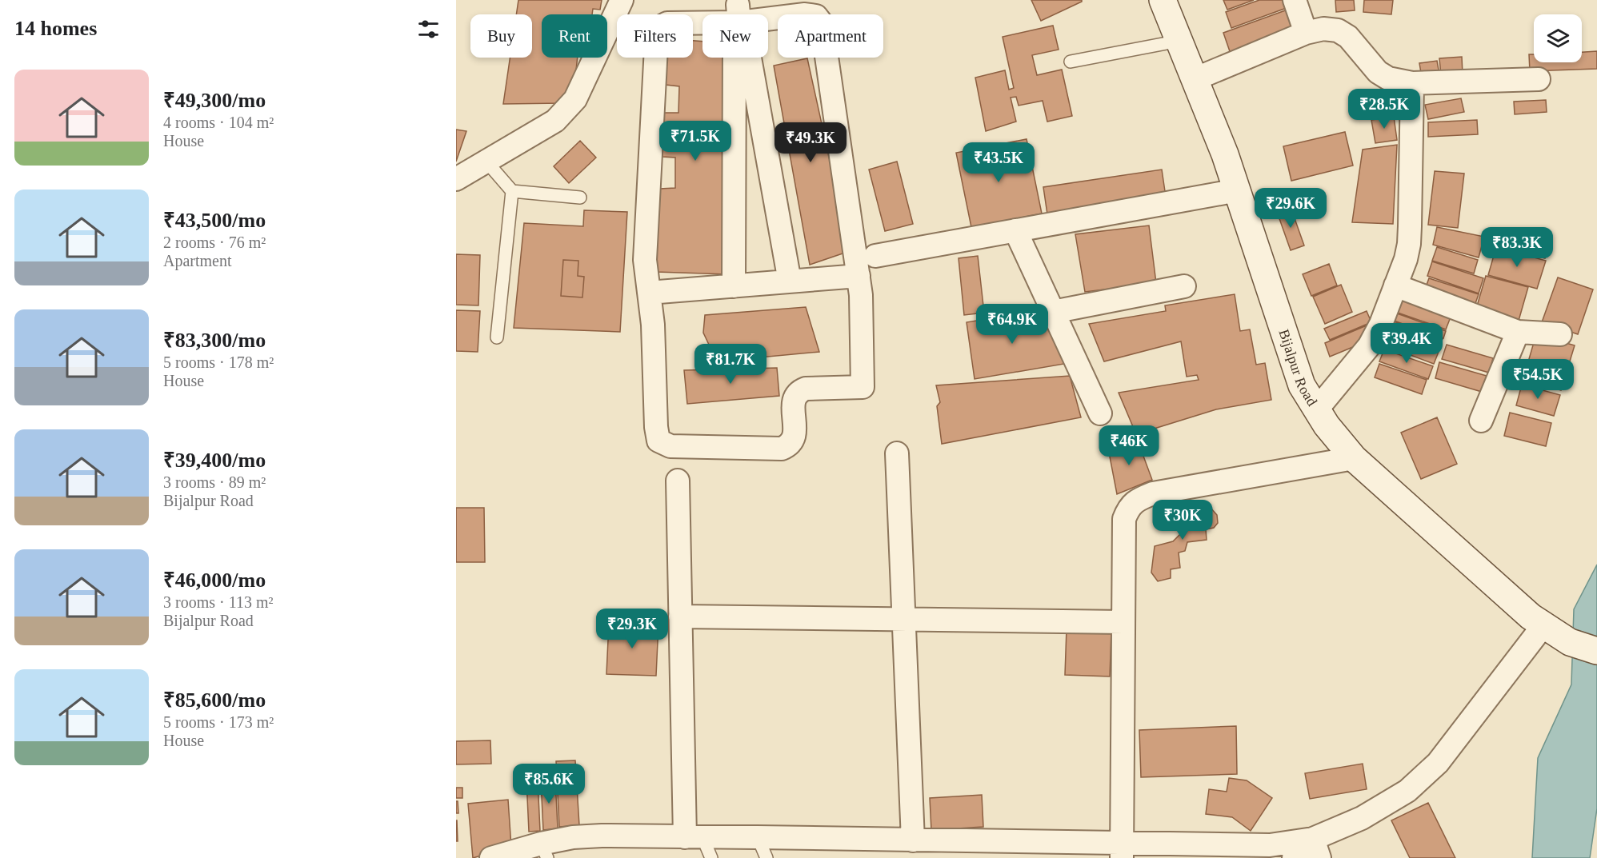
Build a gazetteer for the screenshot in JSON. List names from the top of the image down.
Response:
{
  "streets": {
    "main road": ["Bijalpur Road"]
  },
  "page": {
    "heading": "14 homes",
    "chip": [
      "Buy",
      "Rent",
      "Filters",
      "New",
      "Apartment"
    ],
    "list": [
      {
        "name": "₹49,300/mo",
        "note": "4 rooms · 104 m² · House"
      },
      {
        "name": "₹43,500/mo",
        "note": "2 rooms · 76 m² · Apartment"
      },
      {
        "name": "₹83,300/mo",
        "note": "5 rooms · 178 m² · House"
      },
      {
        "name": "₹39,400/mo",
        "note": "3 rooms · 89 m² · Bijalpur Road"
      },
      {
        "name": "₹46,000/mo",
        "note": "3 rooms · 113 m² · Bijalpur Road"
      },
      {
        "name": "₹85,600/mo",
        "note": "5 rooms · 173 m² · House"
      }
    ],
    "price": [
      "₹28.5K",
      "₹71.5K",
      "₹49.3K",
      "₹43.5K",
      "₹29.6K",
      "₹83.3K",
      "₹64.9K",
      "₹39.4K",
      "₹81.7K",
      "₹54.5K",
      "₹46K",
      "₹30K",
      "₹29.3K",
      "₹85.6K"
    ]
  }
}
